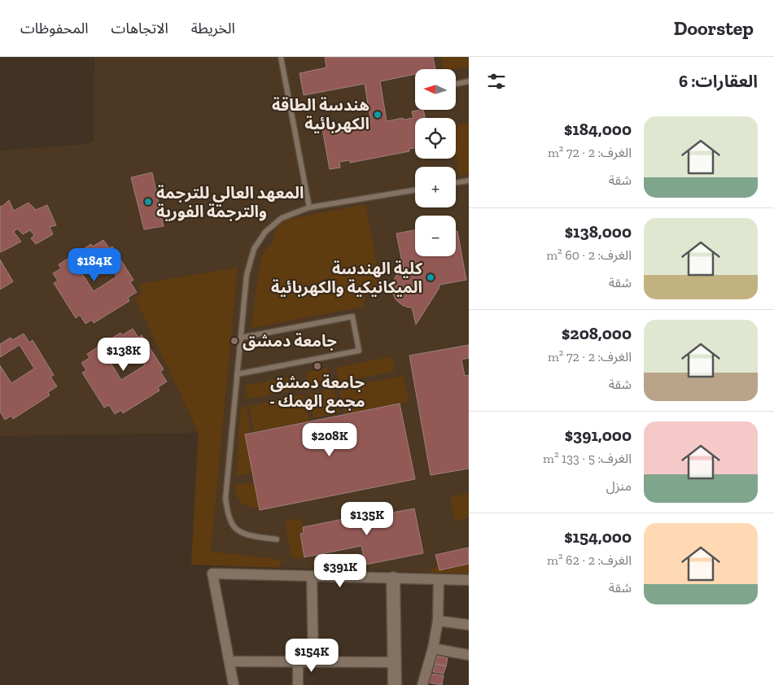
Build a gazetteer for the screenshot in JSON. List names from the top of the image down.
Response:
{
  "places": [
    "هندسة الطاقة الكهربائية",
    "المعهد العالي للترجمة والترجمة الفورية",
    "كلية الهندسة الميكانيكية والكهربائية",
    "جامعة دمشق",
    "جامعة دمشق - مجمع الهمك"
  ],
  "north": "left",
  "page": {
    "header": "Doorstep",
    "nav": ["الخريطة", "الاتجاهات", "المحفوظات"],
    "heading": "العقارات: 6",
    "map_buttons": ["+", "−"],
    "list": [
      {
        "name": "$184,000",
        "note": "الغرف: 2 · 72 m² · شقة"
      },
      {
        "name": "$138,000",
        "note": "الغرف: 2 · 60 m² · شقة"
      },
      {
        "name": "$208,000",
        "note": "الغرف: 2 · 72 m² · شقة"
      },
      {
        "name": "$391,000",
        "note": "الغرف: 5 · 133 m² · منزل"
      },
      {
        "name": "$154,000",
        "note": "الغرف: 2 · 62 m² · شقة"
      }
    ],
    "price": [
      "$184K",
      "$138K",
      "$208K",
      "$135K",
      "$391K",
      "$154K"
    ]
  }
}
